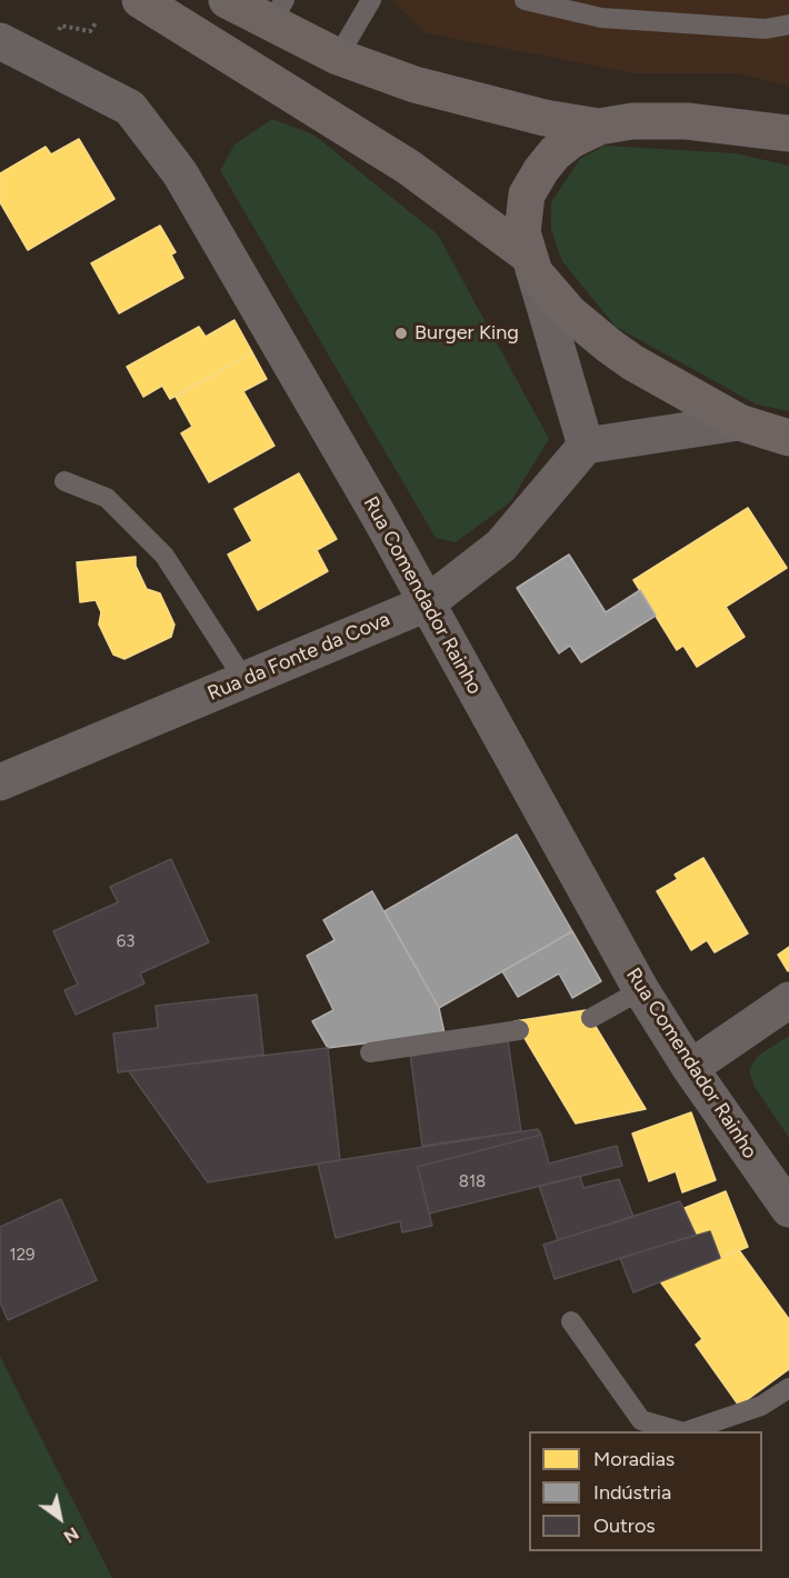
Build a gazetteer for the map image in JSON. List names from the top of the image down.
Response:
{
  "streets": {
    "street": ["Rua Comendador Rainho", "Rua da Fonte da Cova"]
  },
  "crossings": [
    ["Rua Comendador Rainho", "Rua da Fonte da Cova"]
  ],
  "places": ["Burger King"],
  "house_numbers": ["63", "818", "129"],
  "legend": ["Moradias", "Indústria", "Outros"],
  "north": "bottom right"
}
